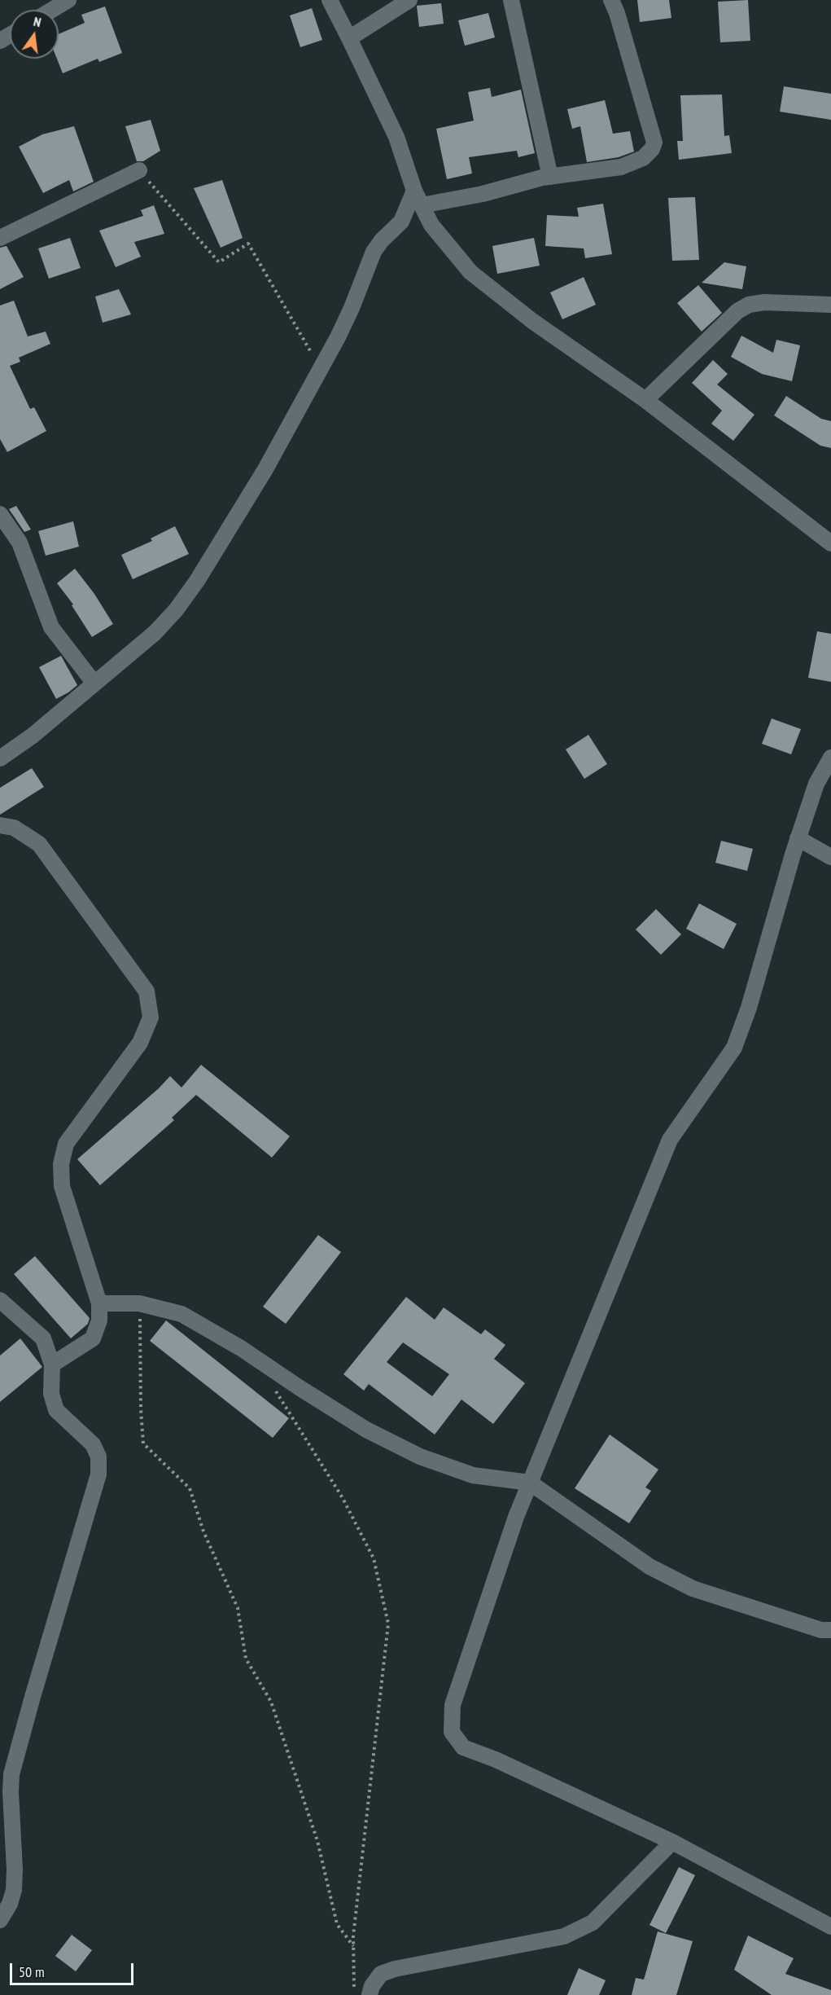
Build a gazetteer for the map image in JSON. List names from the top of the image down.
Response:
{
  "scale_bar": "50 m",
  "north": "top"
}
